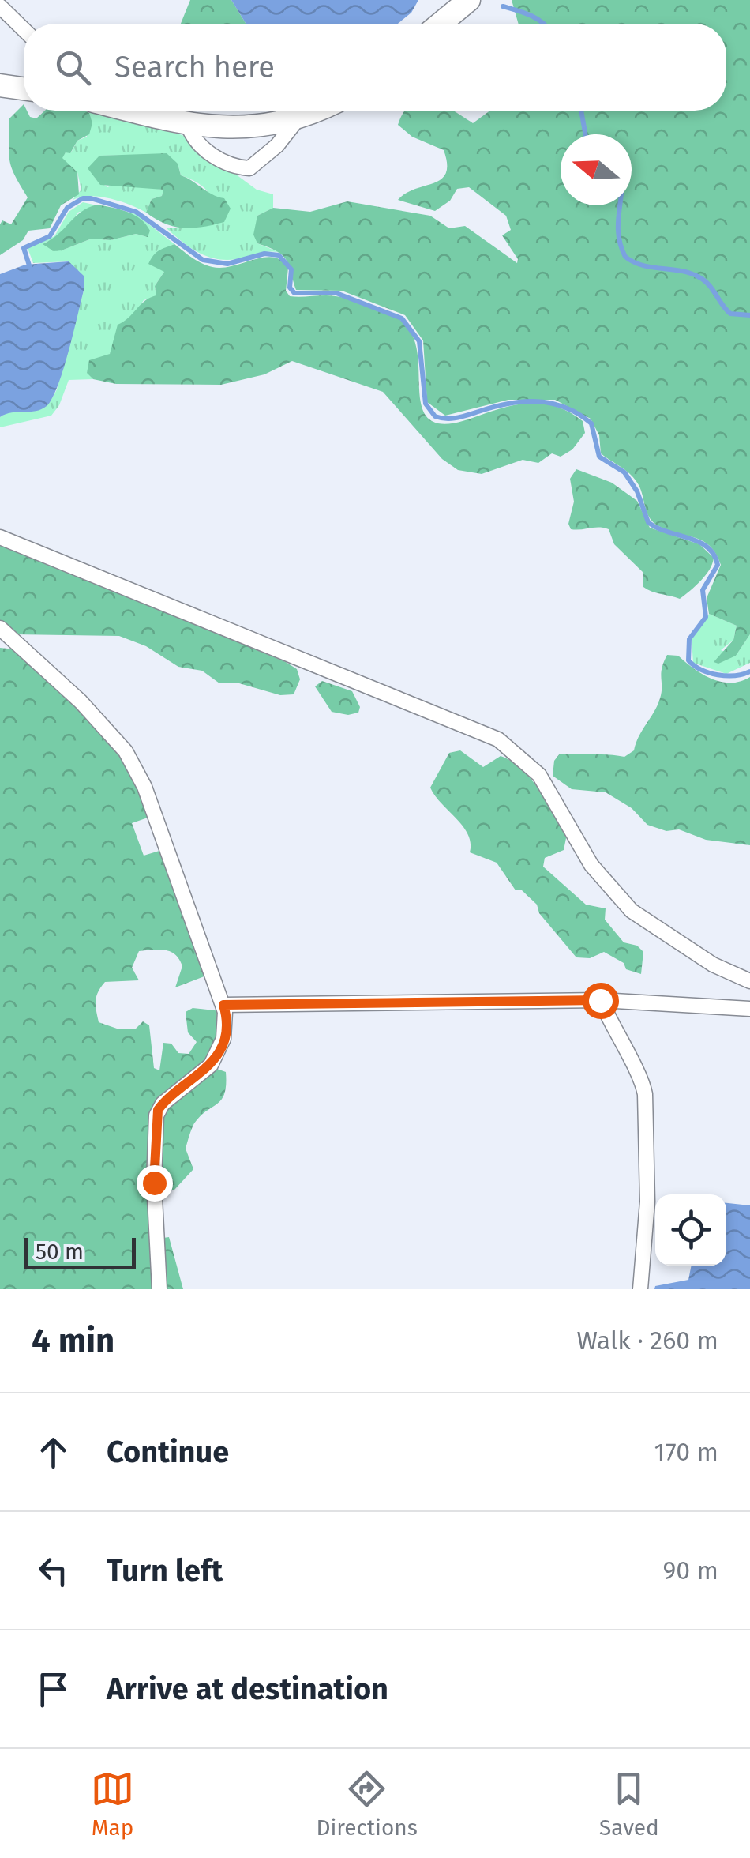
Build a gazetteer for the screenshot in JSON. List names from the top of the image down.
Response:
{
  "scale_bar": "50 m",
  "north": "left",
  "page": {
    "search": "Search here",
    "scale": "50 m",
    "heading": ["4 min", "Walk · 260 m"],
    "list": [
      ["Continue", "170 m"],
      ["Turn left", "90 m"],
      "Arrive at destination"
    ],
    "nav": ["Map", "Directions", "Saved"]
  }
}
